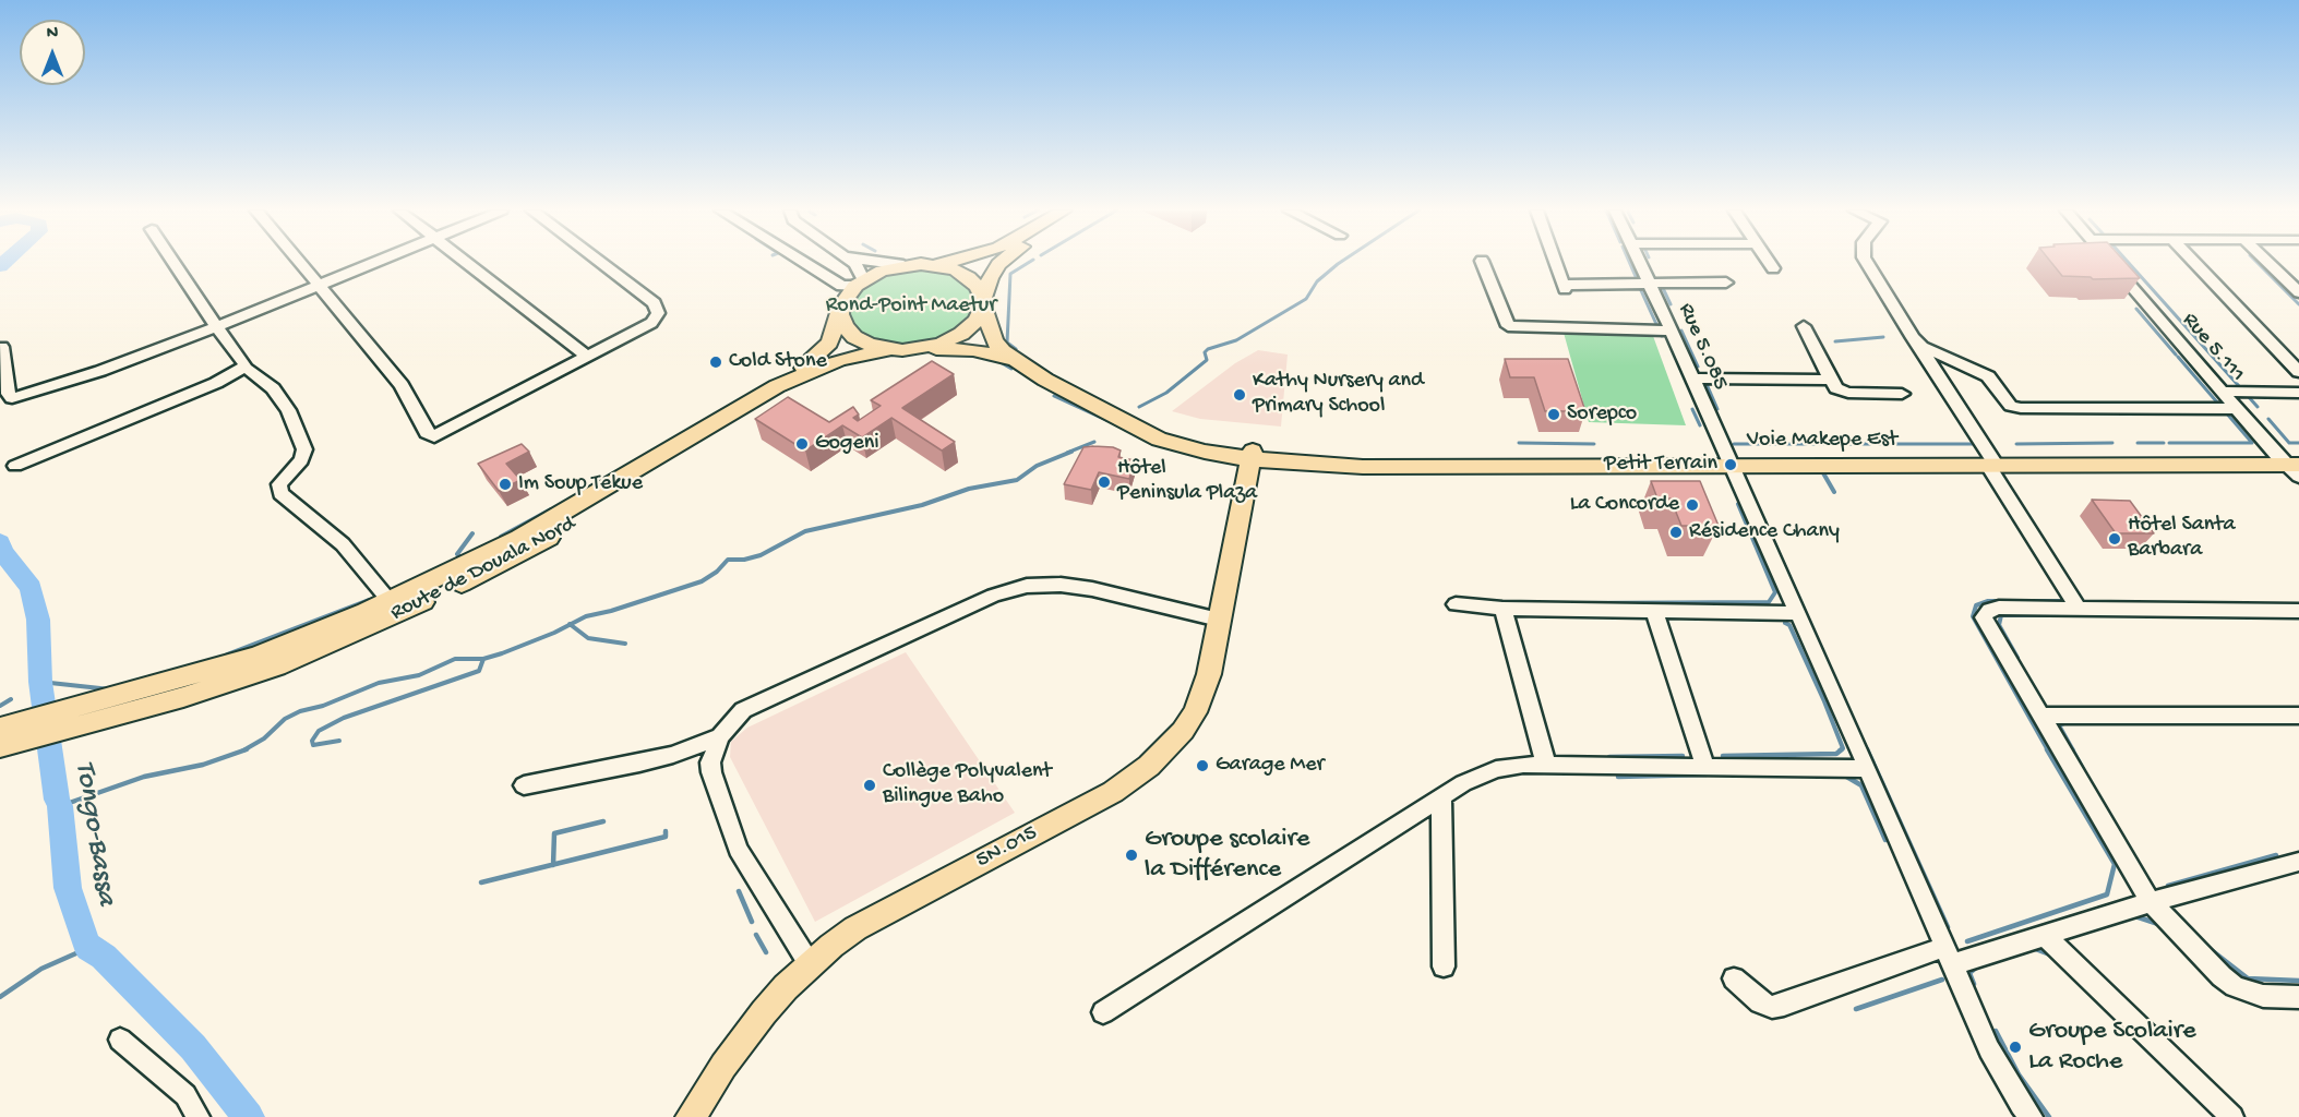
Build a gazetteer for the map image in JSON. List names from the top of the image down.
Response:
{
  "streets": {
    "main road": ["Voie Makepe Est", "Route de Douala Nord", "5N.015"],
    "street": ["Rue 5.085", "Rue 5.111"]
  },
  "crossings": [
    ["Rue 5.085", "Voie Makepe Est"],
    ["Rue 5.111", "Voie Makepe Est"],
    ["Voie Makepe Est", "5N.015"]
  ],
  "water": ["Tongo-Bassa"],
  "parks": ["Rond-Point Maetur"],
  "places": [
    "Cold Stone",
    "Kathy Nursery and Primary School",
    "Sorepco",
    "Gogeni",
    "Petit Terrain",
    "Hôtel Peninsula Plaza",
    "Im Soup Tekue",
    "La Concorde",
    "Résidence Chany",
    "Hôtel Santa Barbara",
    "Garage Mer",
    "Collège Polyvalent Bilingue Baho",
    "Groupe scolaire la Différence",
    "Groupe Scolaire La Roche"
  ],
  "north": "top"
}
